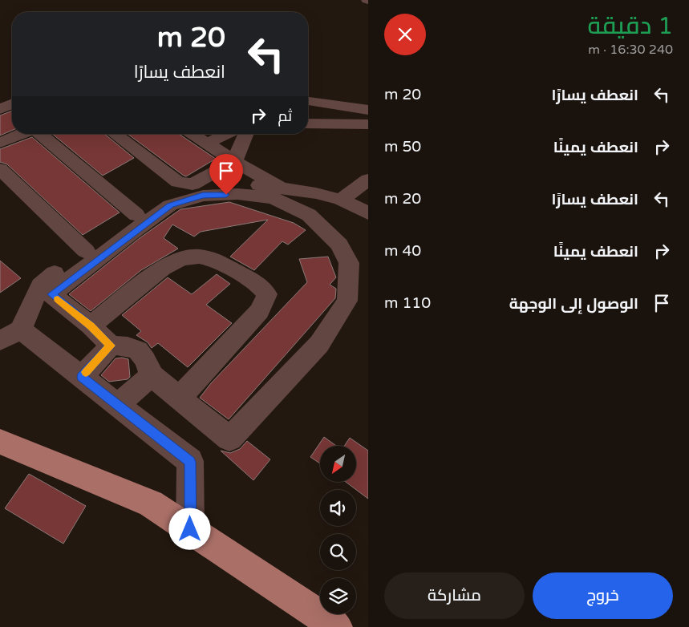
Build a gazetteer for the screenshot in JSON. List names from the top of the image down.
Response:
{
  "north": "bottom left",
  "page": {
    "heading": ["1 دقيقة", "240 m · 16:30"],
    "turn": ["20 m", "انعطف يسارًا"],
    "list": [
      {
        "name": "انعطف يسارًا",
        "value": "20 m"
      },
      {
        "name": "انعطف يمينًا",
        "value": "50 m"
      },
      {
        "name": "انعطف يسارًا",
        "value": "20 m"
      },
      {
        "name": "انعطف يمينًا",
        "value": "40 m"
      },
      {
        "name": "الوصول إلى الوجهة",
        "value": "110 m"
      }
    ],
    "then": "ثم",
    "buttons": ["خروج", "مشاركة"]
  }
}
